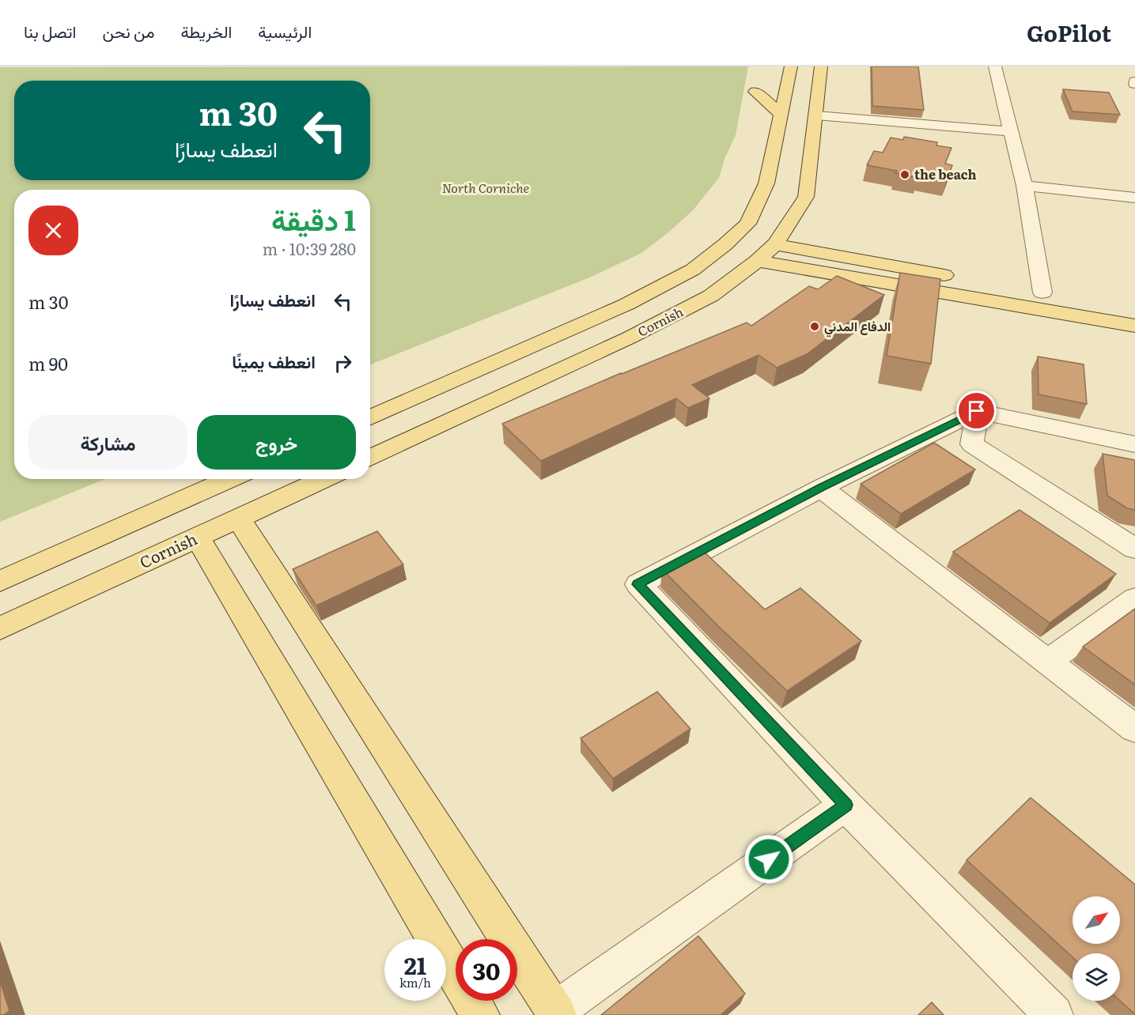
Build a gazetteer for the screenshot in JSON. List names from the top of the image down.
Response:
{
  "streets": {
    "main road": ["Cornish"]
  },
  "parks": ["North Corniche"],
  "places": ["the beach", "الدفاع المدني"],
  "north": "top right",
  "page": {
    "header": "GoPilot",
    "nav": [
      "الرئيسية",
      "الخريطة",
      "من نحن",
      "اتصل بنا"
    ],
    "turn": ["30 m", "انعطف يسارًا"],
    "heading": ["1 دقيقة", "280 m · 10:39"],
    "list": [
      {
        "name": "انعطف يسارًا",
        "value": "30 m"
      },
      {
        "name": "انعطف يمينًا",
        "value": "90 m"
      }
    ],
    "buttons": ["خروج", "مشاركة"],
    "speed": "21 km/h",
    "limit": "30"
  }
}
